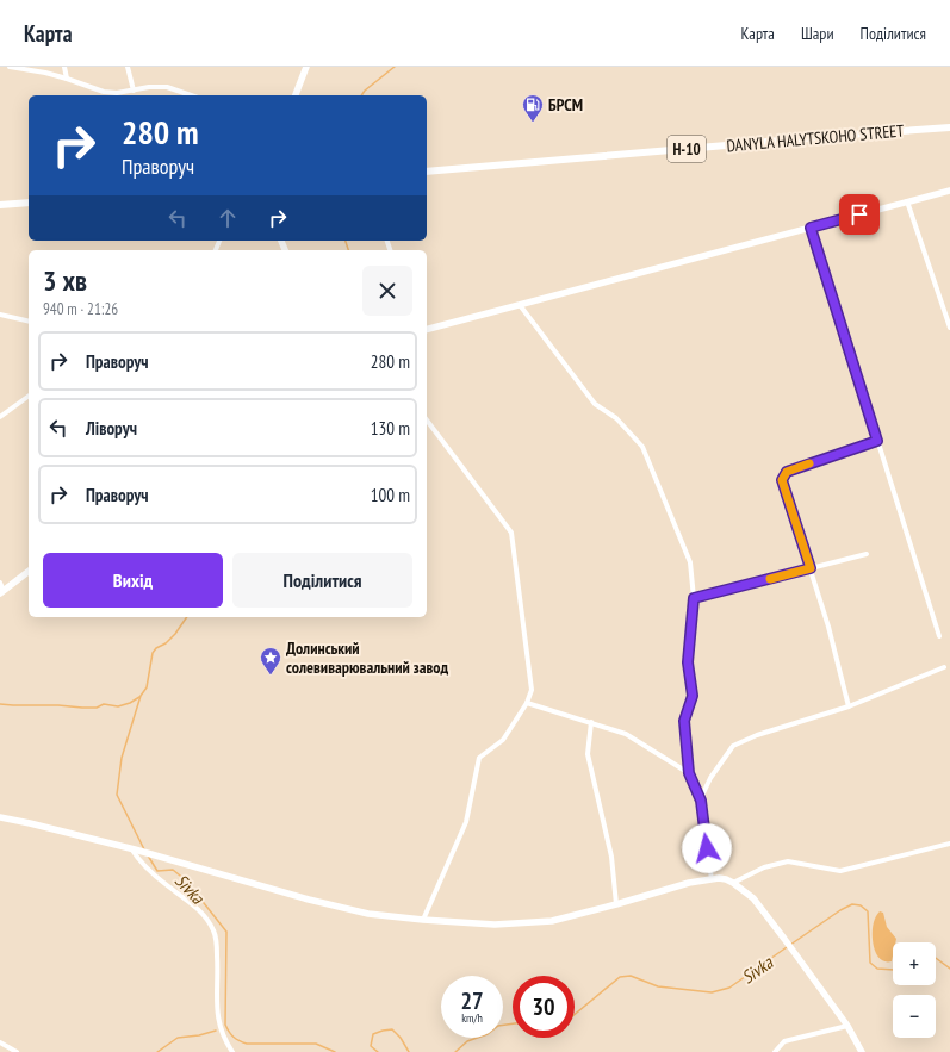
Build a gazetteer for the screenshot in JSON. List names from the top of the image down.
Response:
{
  "streets": {
    "main road": ["DANYLA HALYTSKOHO STREET", "Н-10"]
  },
  "water": ["Sivka"],
  "places": {
    "fuel station": ["БРСМ"],
    "place": ["Долинський солевиварювальний завод"]
  },
  "page": {
    "header": "Карта",
    "nav": ["Карта", "Шари", "Поділитися"],
    "turn": ["280 m", "Праворуч"],
    "heading": ["3 хв", "940 m · 21:26"],
    "list": [
      {
        "name": "Праворуч",
        "value": "280 m"
      },
      {
        "name": "Ліворуч",
        "value": "130 m"
      },
      {
        "name": "Праворуч",
        "value": "100 m"
      }
    ],
    "buttons": ["Вихід", "Поділитися"],
    "map_buttons": ["+", "−"],
    "speed": "27 km/h",
    "limit": "30"
  }
}
